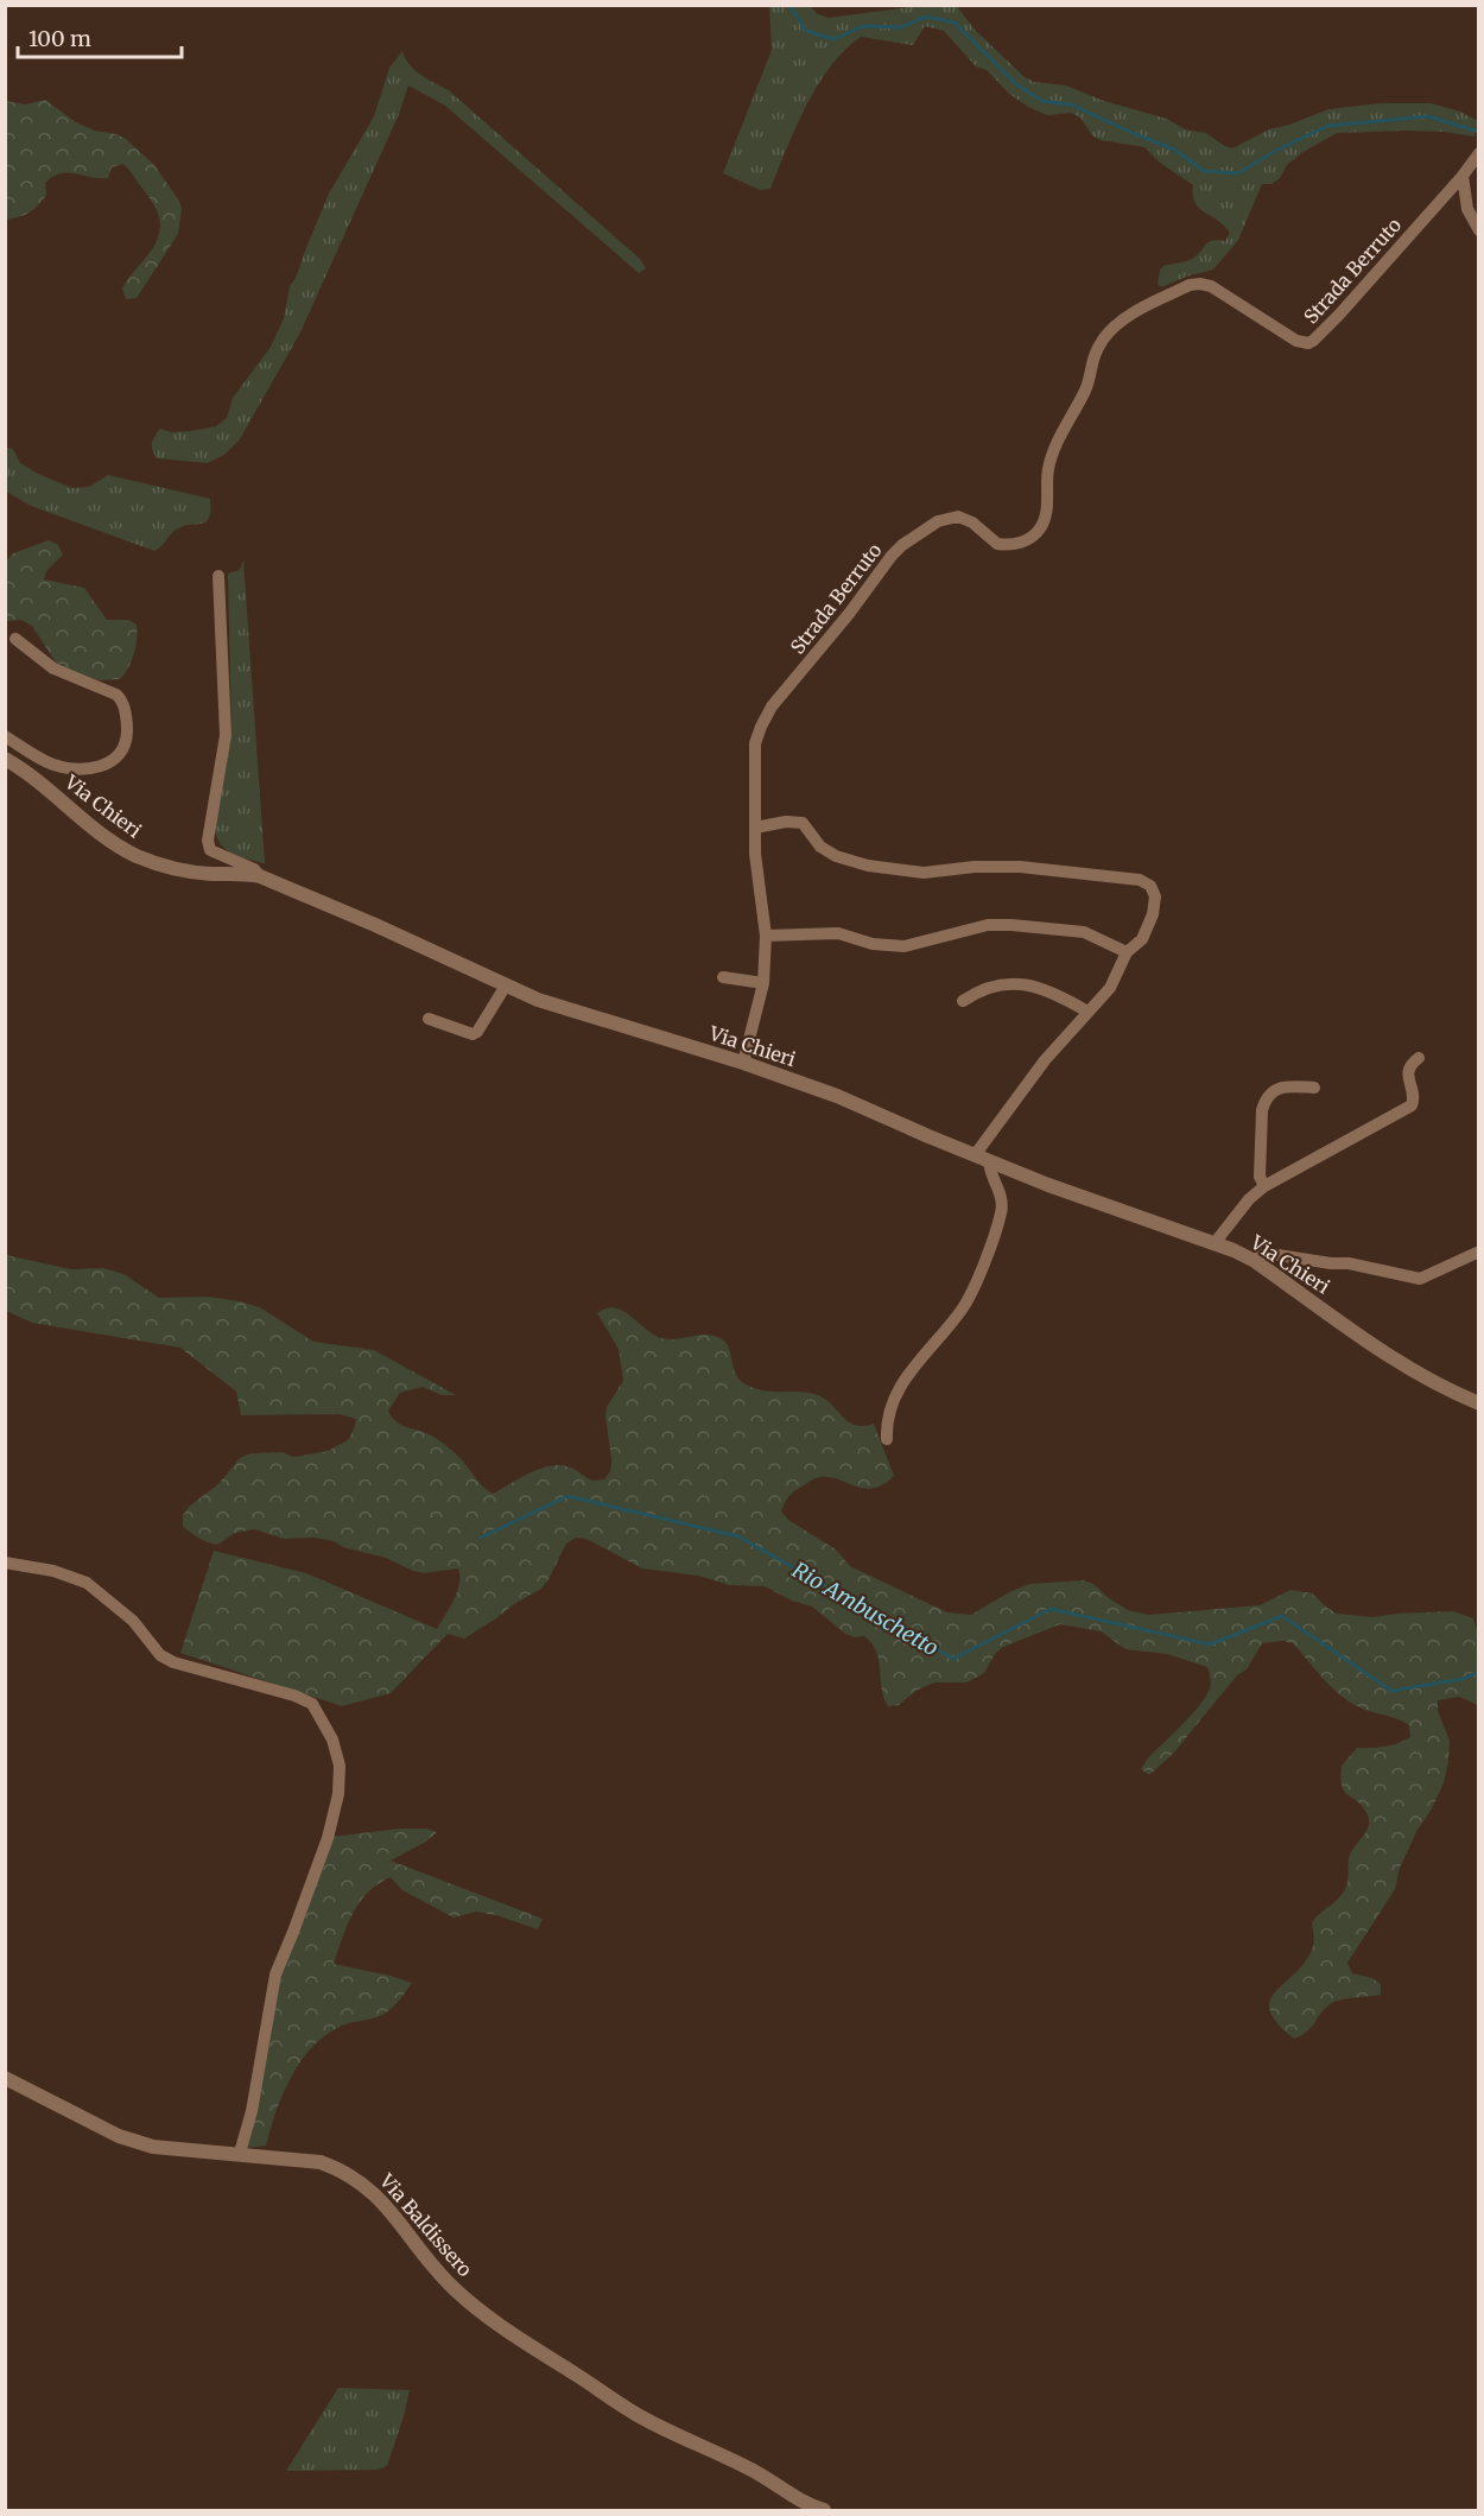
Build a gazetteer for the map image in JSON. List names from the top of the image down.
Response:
{
  "streets": {
    "street": ["Strada Berruto", "Via Chieri", "Via Baldissero"]
  },
  "crossings": [
    ["Strada Berruto", "Via Chieri"]
  ],
  "water": ["Rio Ambuschetto"],
  "scale_bar": "100 m"
}
